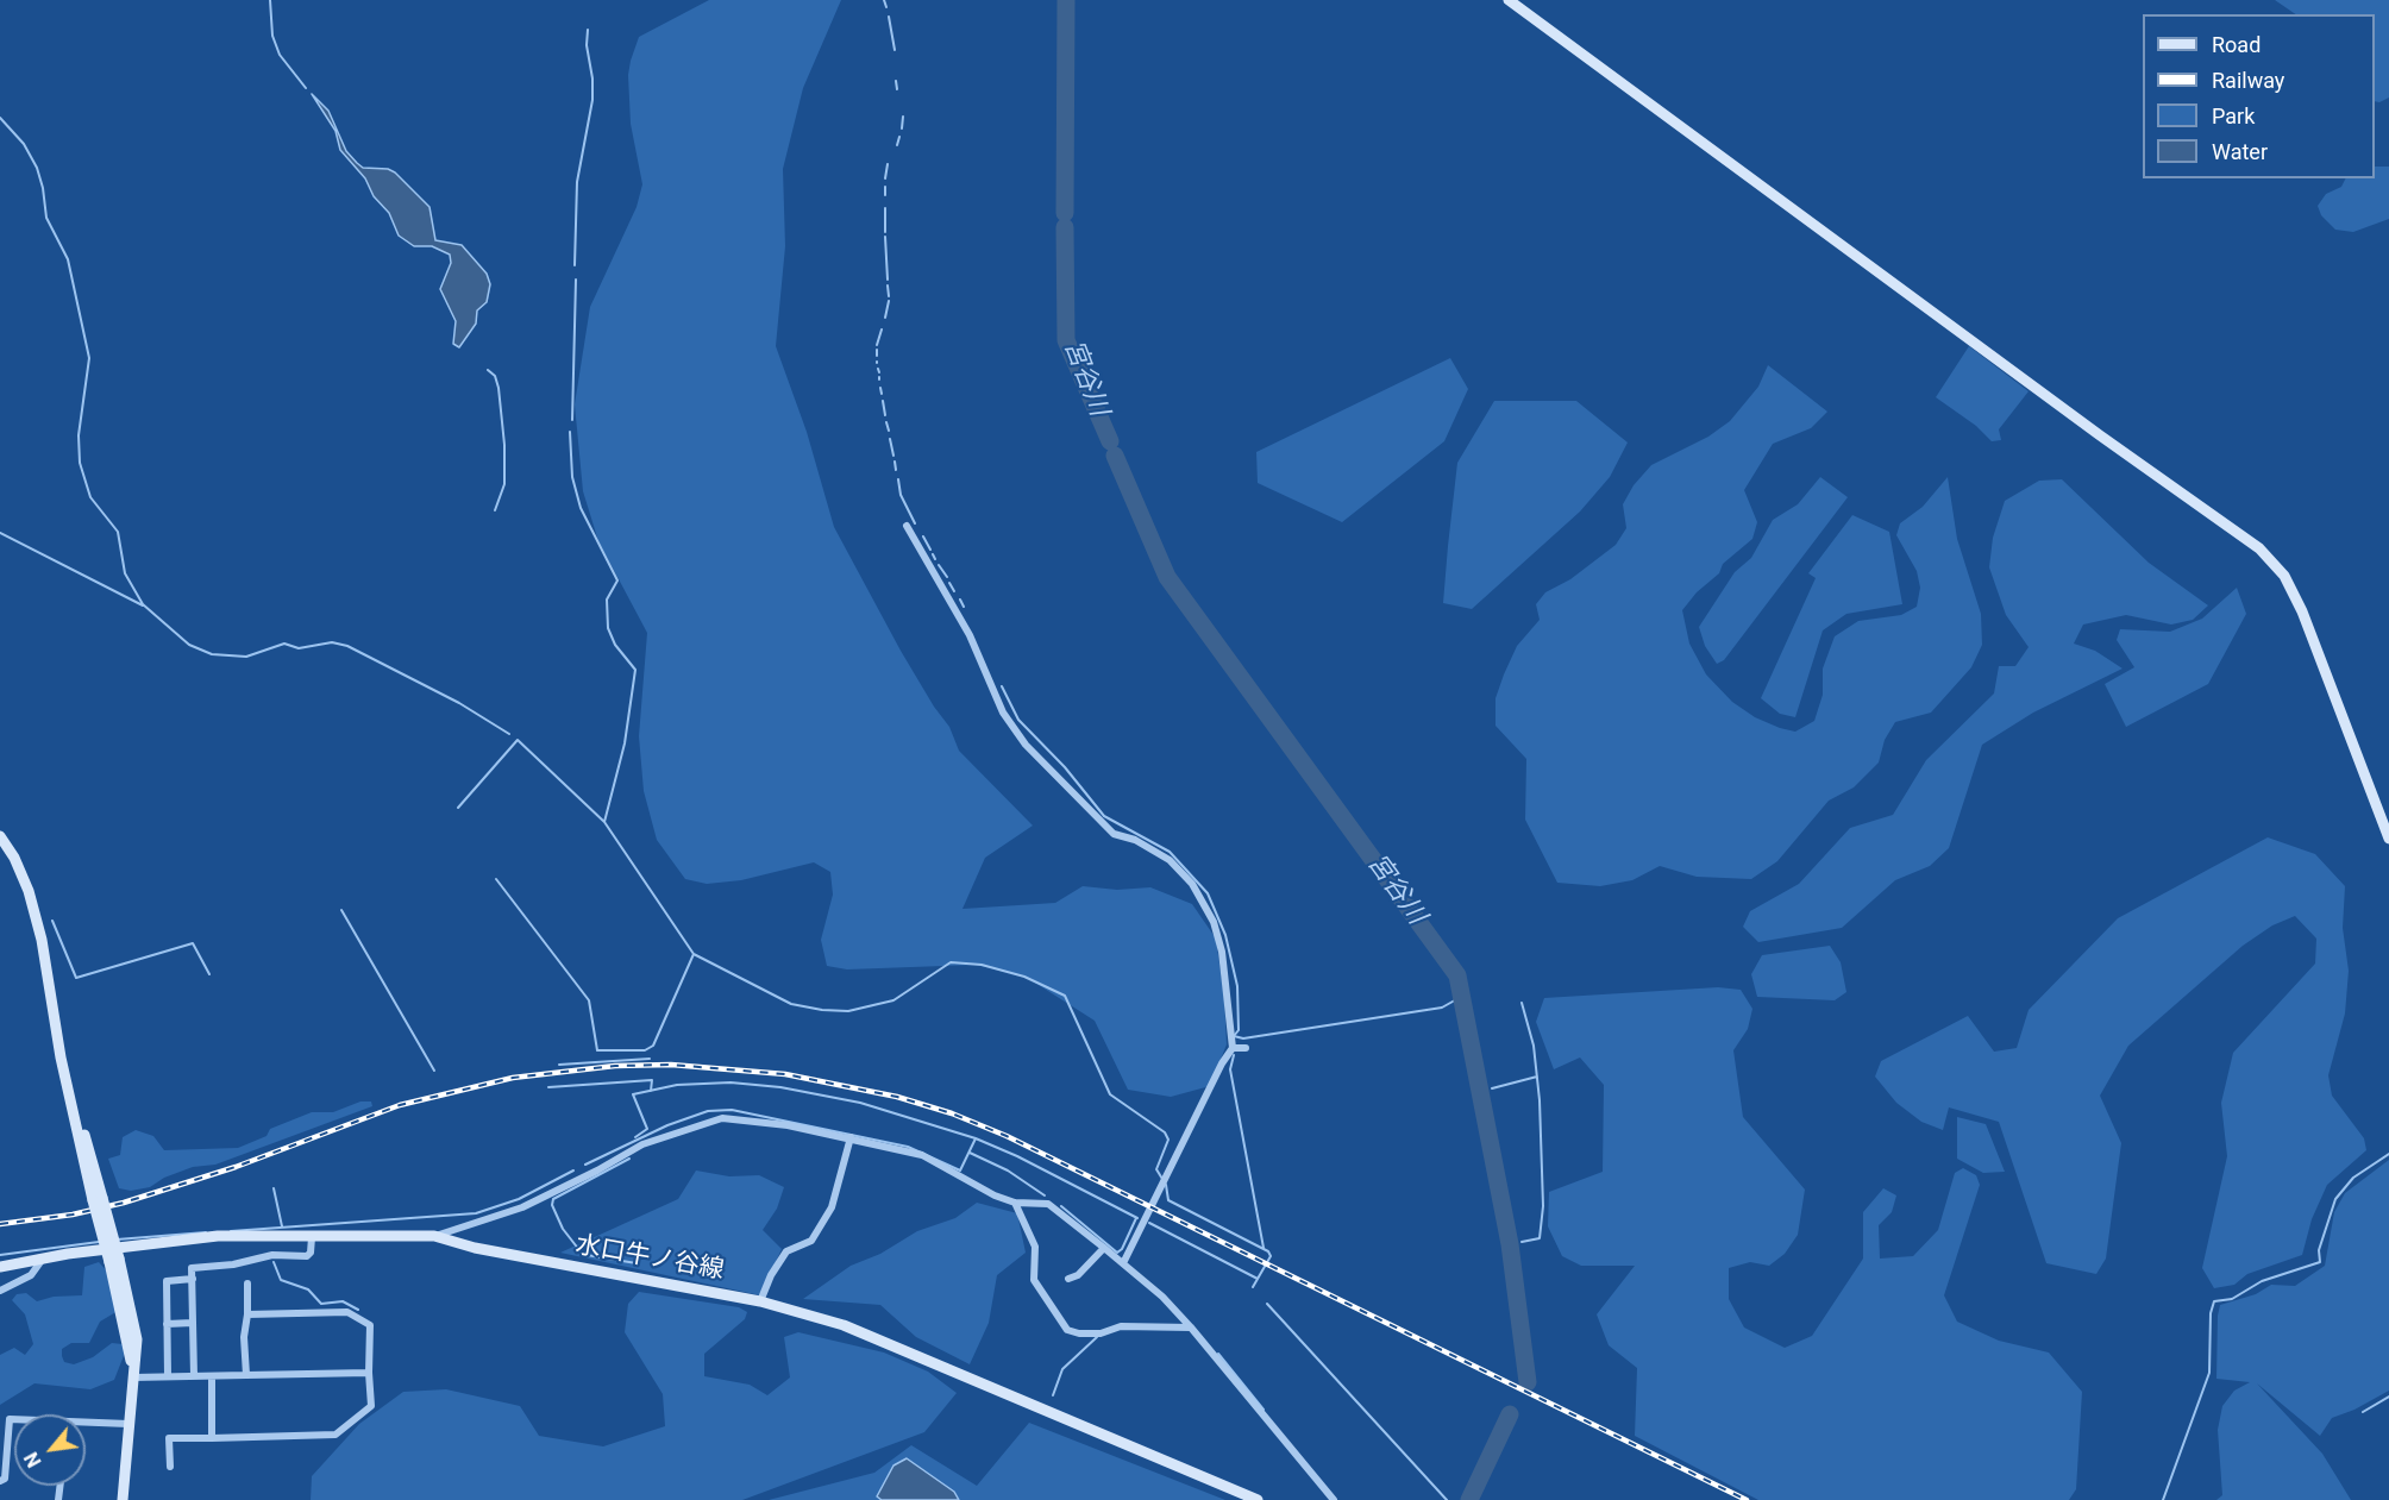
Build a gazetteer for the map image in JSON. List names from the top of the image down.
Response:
{
  "streets": {
    "street": ["水口牛ノ谷線"]
  },
  "water": ["宮谷川"],
  "legend": [
    "Road",
    "Railway",
    "Park",
    "Water"
  ],
  "north": "bottom left"
}
